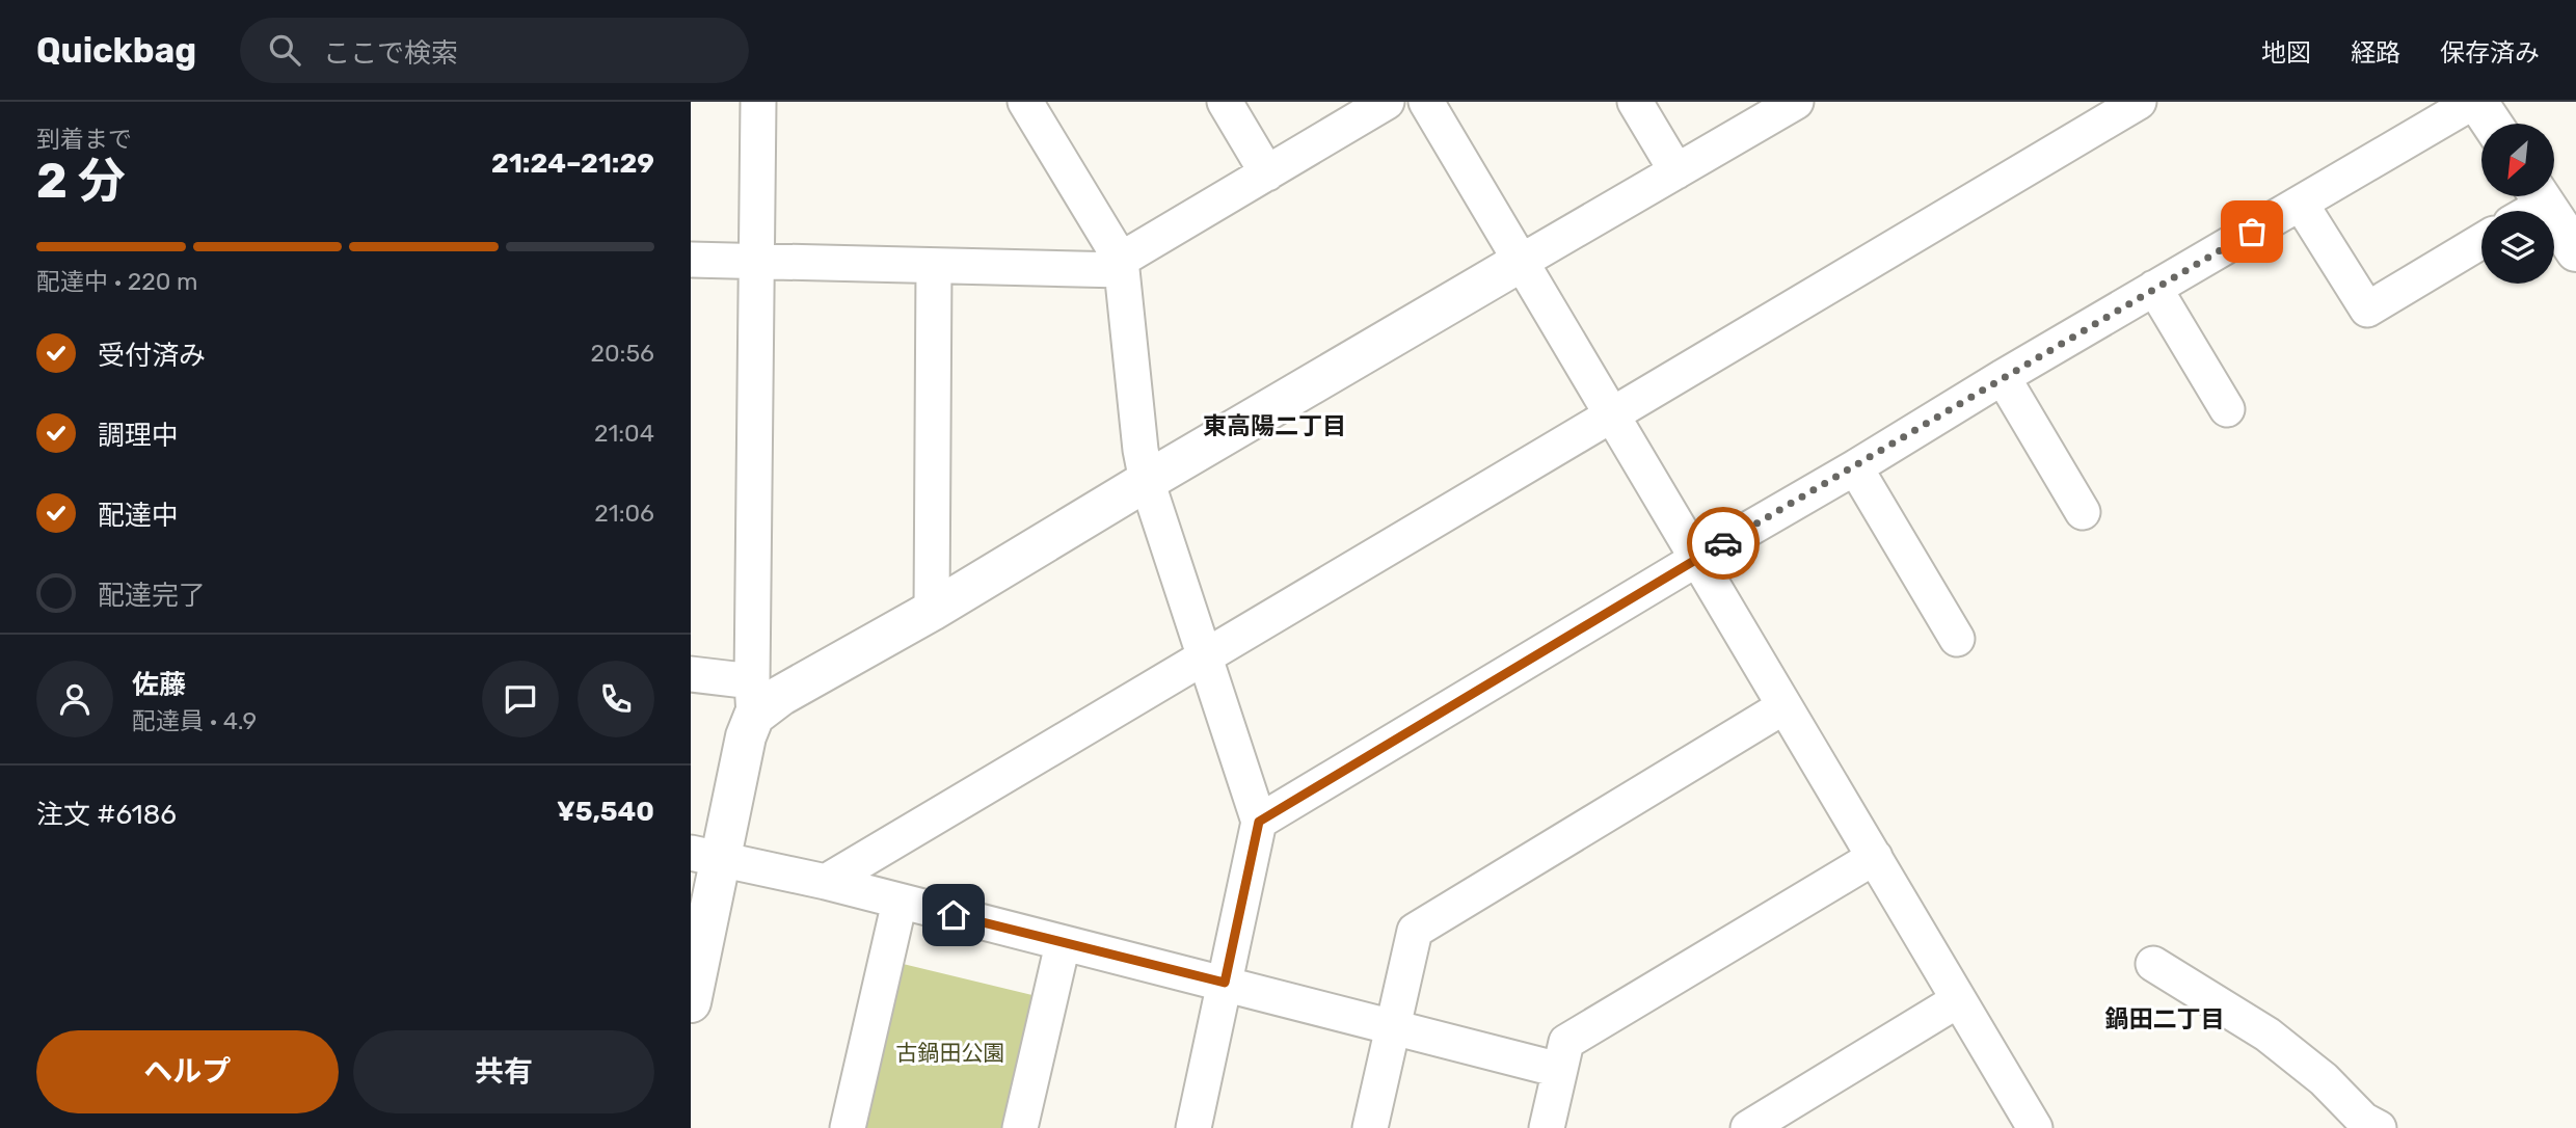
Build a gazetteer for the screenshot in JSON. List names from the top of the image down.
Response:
{
  "districts": ["東高陽二丁目", "鍋田二丁目"],
  "parks": ["古鍋田公園"],
  "north": "bottom left",
  "page": {
    "header": "Quickbag",
    "search": "ここで検索",
    "nav": ["地図", "経路", "保存済み"],
    "heading": ["2 分", "到着まで", "21:24–21:29"],
    "panel": [
      "佐藤",
      "配達員 · 4.9",
      "注文 #6186",
      "¥5,540"
    ],
    "bar": "配達中 · 220 m",
    "list": [
      ["受付済み", "20:56"],
      ["調理中", "21:04"],
      ["配達中", "21:06"],
      "配達完了"
    ],
    "buttons": ["ヘルプ", "共有"]
  }
}
